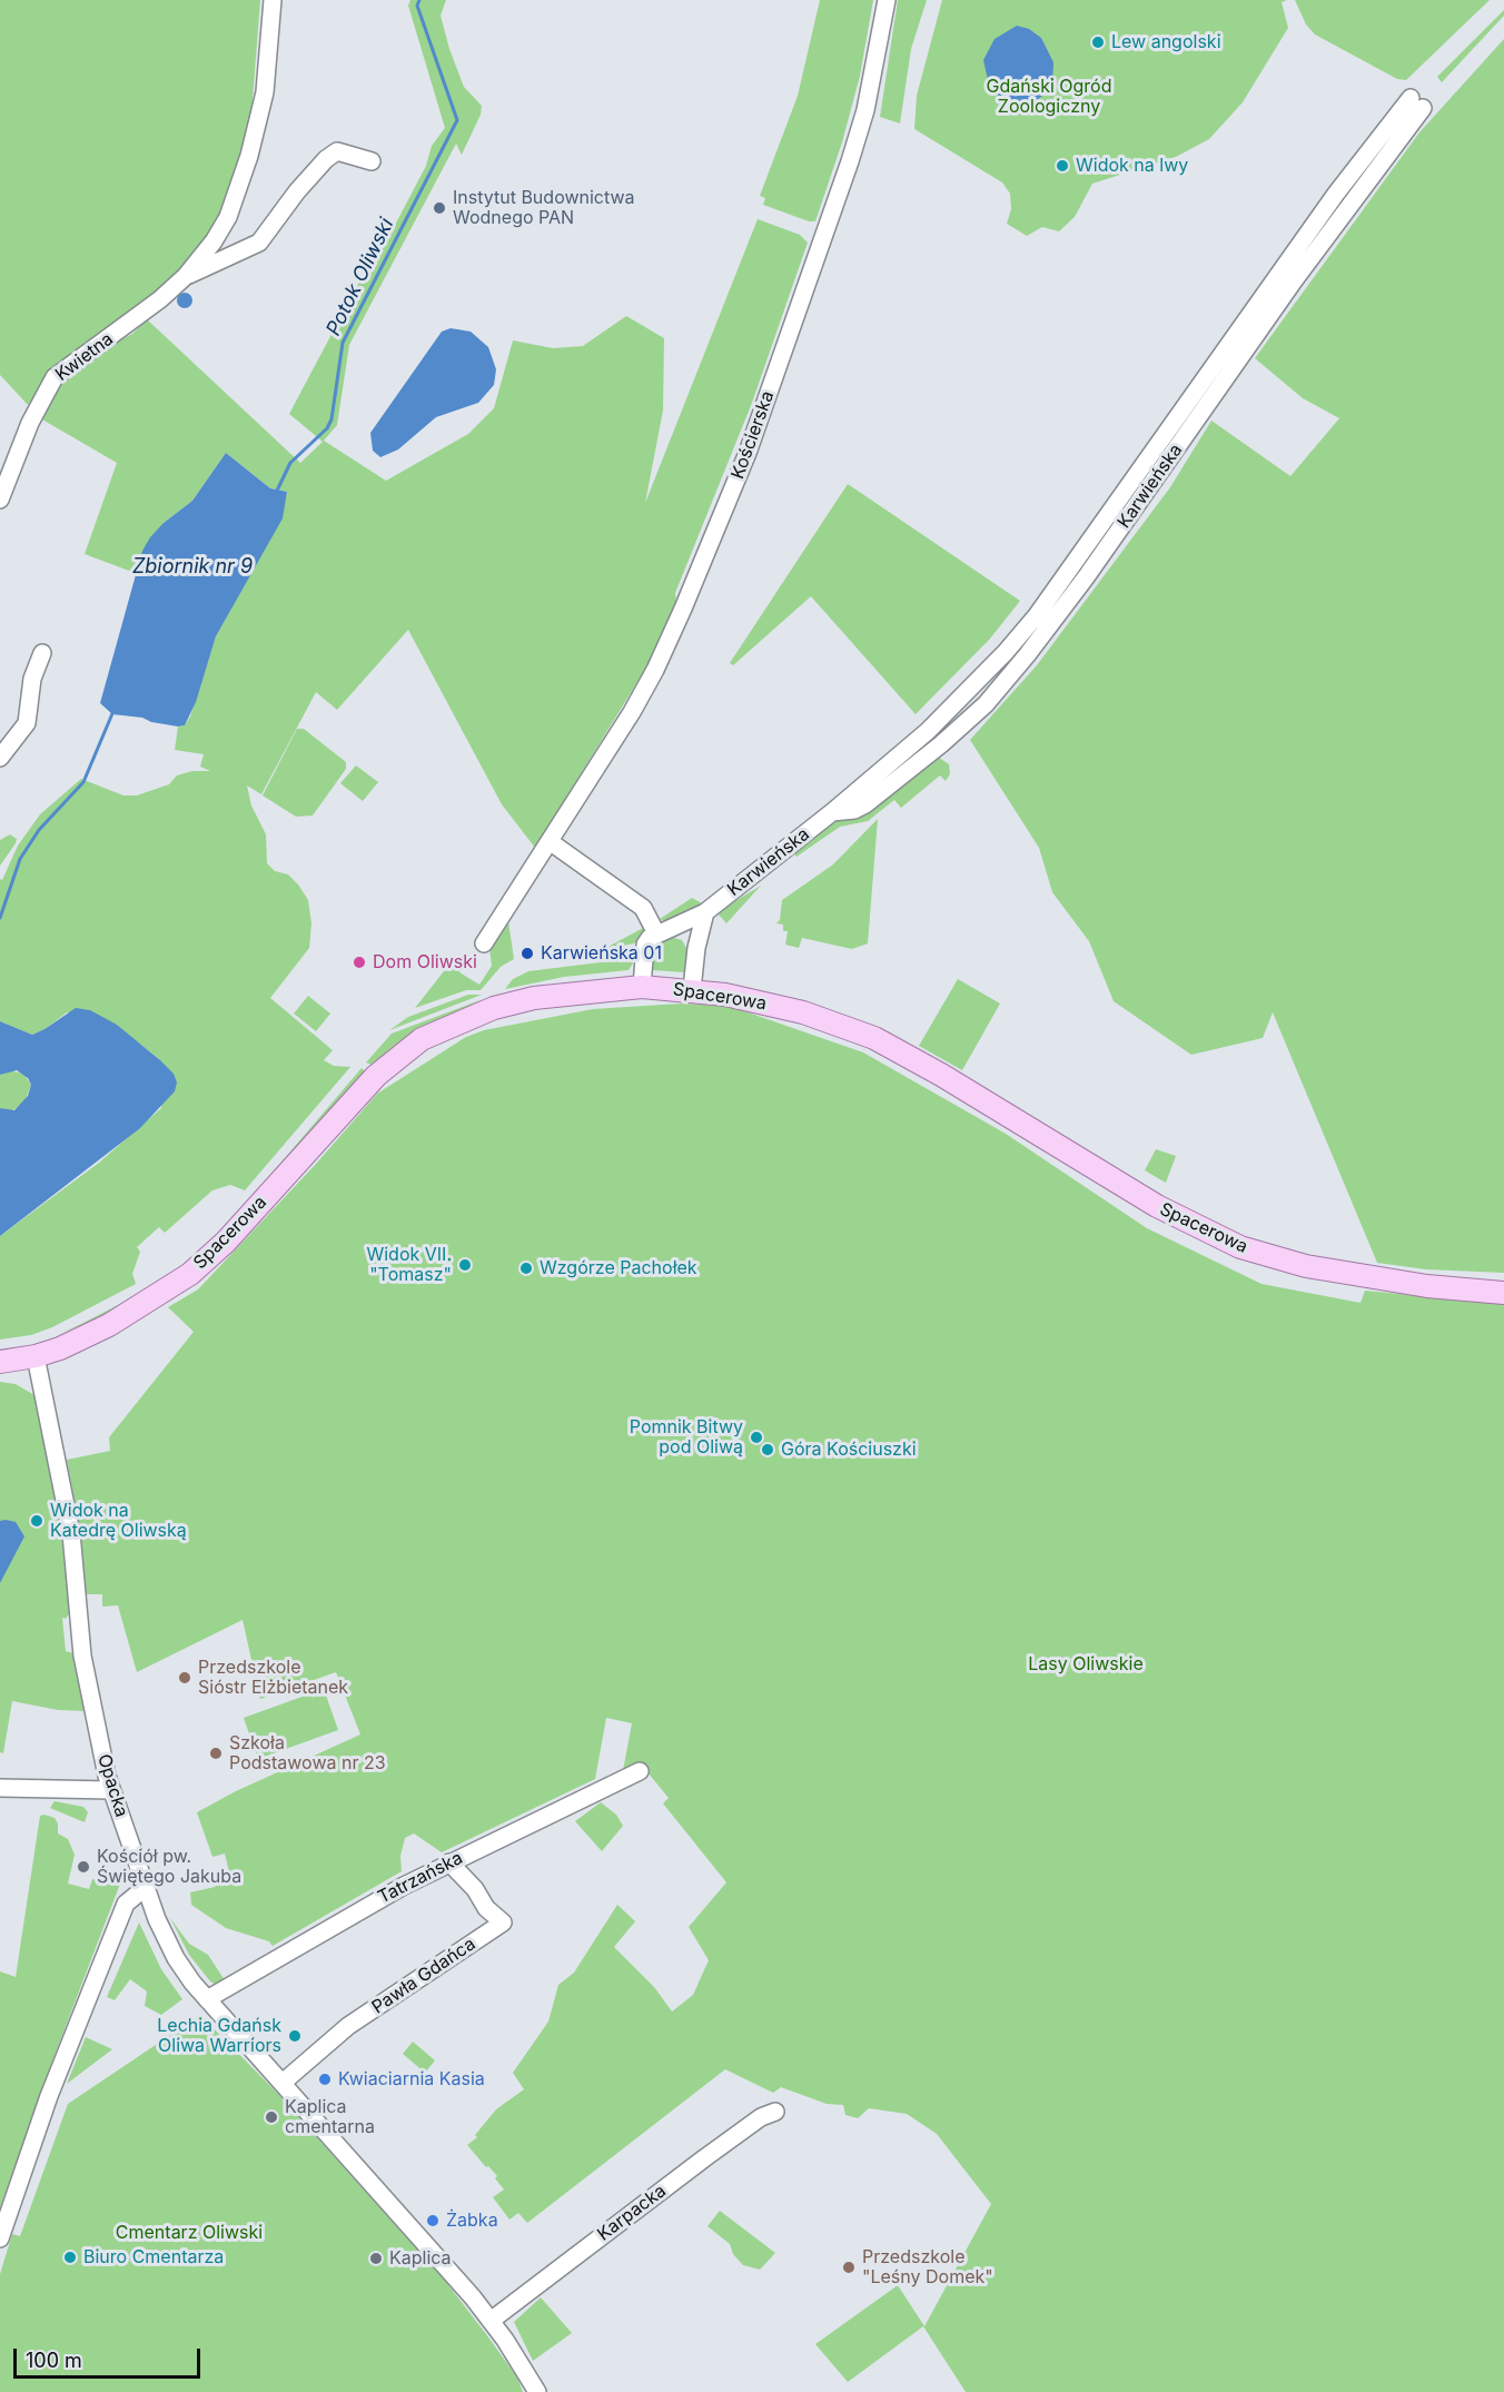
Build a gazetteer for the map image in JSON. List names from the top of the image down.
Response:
{
  "streets": {
    "main road": ["Spacerowa"],
    "street": [
      "Kwietna",
      "Kościerska",
      "Karwieńska",
      "Opacka",
      "Tatrzańska",
      "Pawła Gdańca",
      "Karpacka"
    ]
  },
  "crossings": [
    ["Spacerowa", "Opacka"],
    ["Opacka", "Tatrzańska"],
    ["Opacka", "Pawła Gdańca"],
    ["Opacka", "Karpacka"],
    ["Tatrzańska", "Pawła Gdańca"]
  ],
  "water": ["Potok Oliwski", "Zbiornik nr 9"],
  "parks": ["Gdański Ogród Zoologiczny", "Lasy Oliwskie", "Cmentarz Oliwski"],
  "places": [
    "Lew angolski",
    "Widok na lwy",
    "Instytut Budownictwa Wodnego PAN",
    "Karwieńska 01",
    "Dom Oliwski",
    "Widok VII. \"Tomasz\"",
    "Wzgórze Pachołek",
    "Pomnik Bitwy pod Oliwą",
    "Góra Kościuszki",
    "Widok na Katedrę Oliwską",
    "Przedszkole Sióstr Elżbietanek",
    "Szkoła Podstawowa nr 23",
    "Kościół pw. Świętego Jakuba",
    "Lechia Gdańsk Oliwa Warriors",
    "Kwiaciarnia Kasia",
    "Kaplica cmentarna",
    "Żabka",
    "Biuro Cmentarza",
    "Kaplica",
    "Przedszkole \"Leśny Domek\""
  ],
  "scale_bar": "100 m"
}
